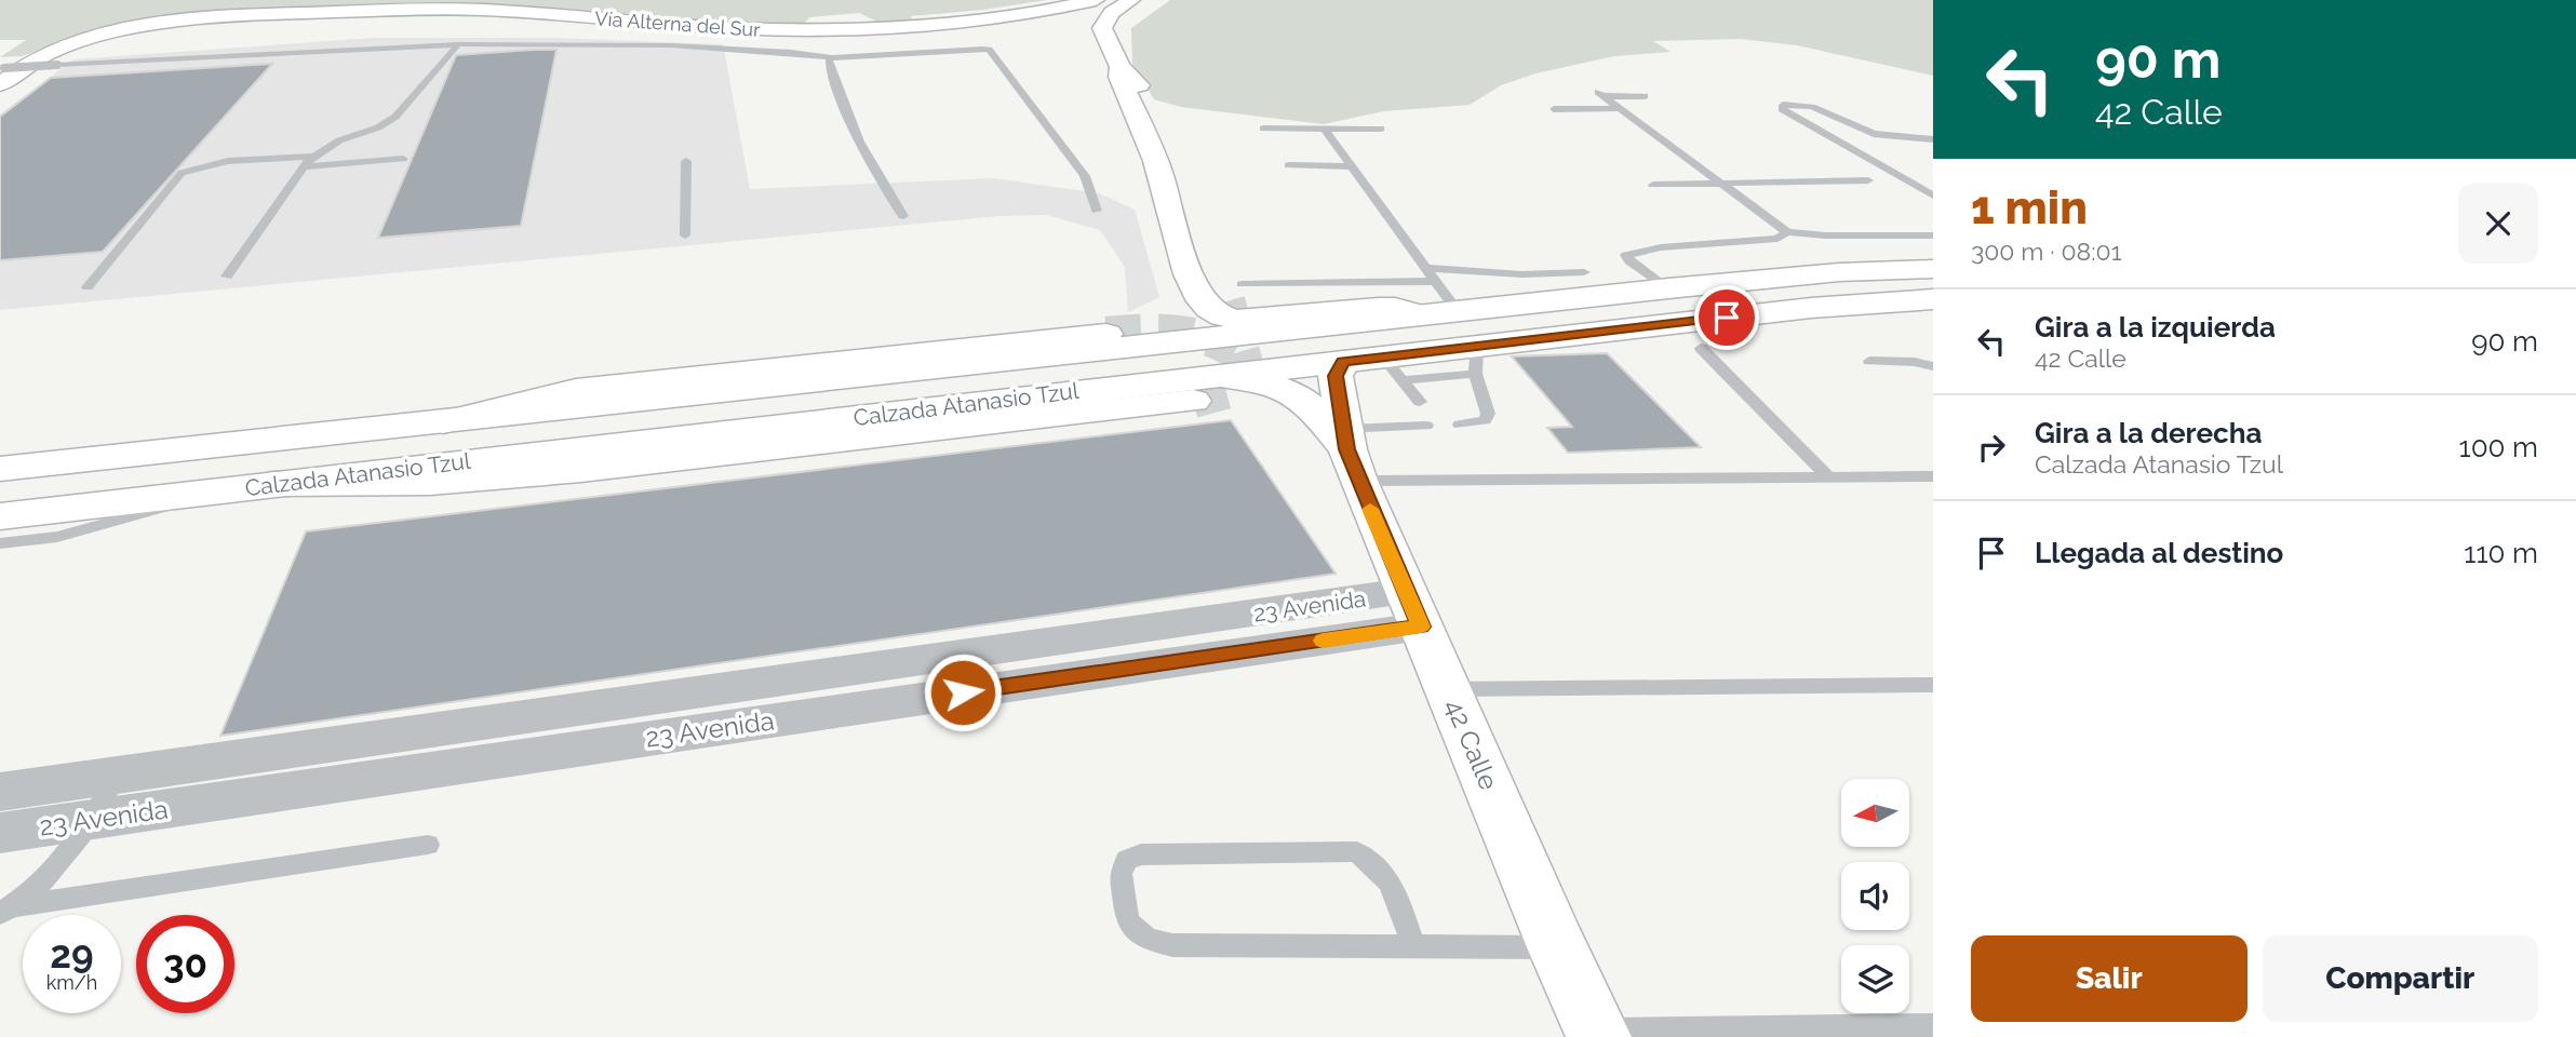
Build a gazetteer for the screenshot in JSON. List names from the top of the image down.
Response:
{
  "streets": {
    "main road": ["Vía Alterna del Sur", "Calzada Atanasio Tzul", "42 Calle"],
    "street": ["23 Avenida"]
  },
  "crossings": [
    ["Calzada Atanasio Tzul", "42 Calle"],
    ["23 Avenida", "42 Calle"]
  ],
  "north": "left",
  "page": {
    "turn": ["90 m", "42 Calle"],
    "heading": ["1 min", "300 m · 08:01"],
    "list": [
      {
        "name": "Gira a la izquierda",
        "note": "42 Calle",
        "value": "90 m"
      },
      {
        "name": "Gira a la derecha",
        "note": "Calzada Atanasio Tzul",
        "value": "100 m"
      },
      {
        "name": "Llegada al destino",
        "value": "110 m"
      }
    ],
    "speed": "29 km/h",
    "limit": "30",
    "buttons": ["Salir", "Compartir"]
  }
}
